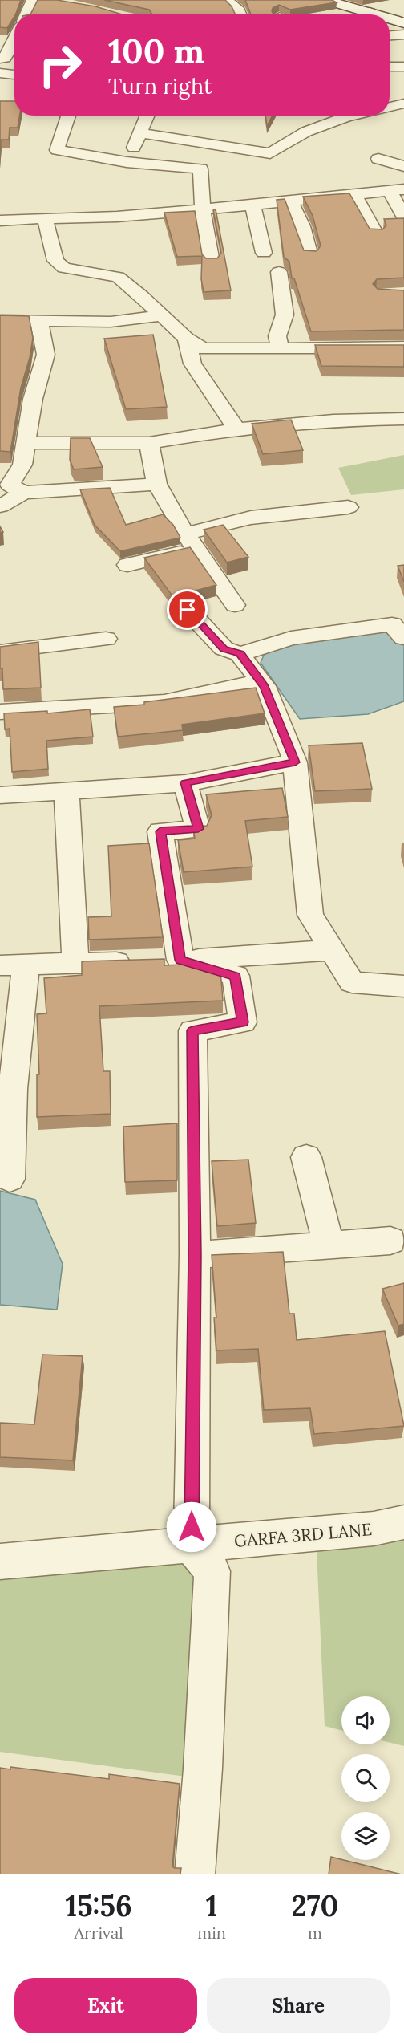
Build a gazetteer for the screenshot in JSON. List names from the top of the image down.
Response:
{
  "streets": {
    "street": ["GARFA 3RD LANE"]
  },
  "page": {
    "turn": ["100 m", "Turn right"],
    "eta": [
      "15:56",
      "Arrival",
      "1",
      "min",
      "270",
      "m"
    ],
    "buttons": ["Exit", "Share"]
  }
}
